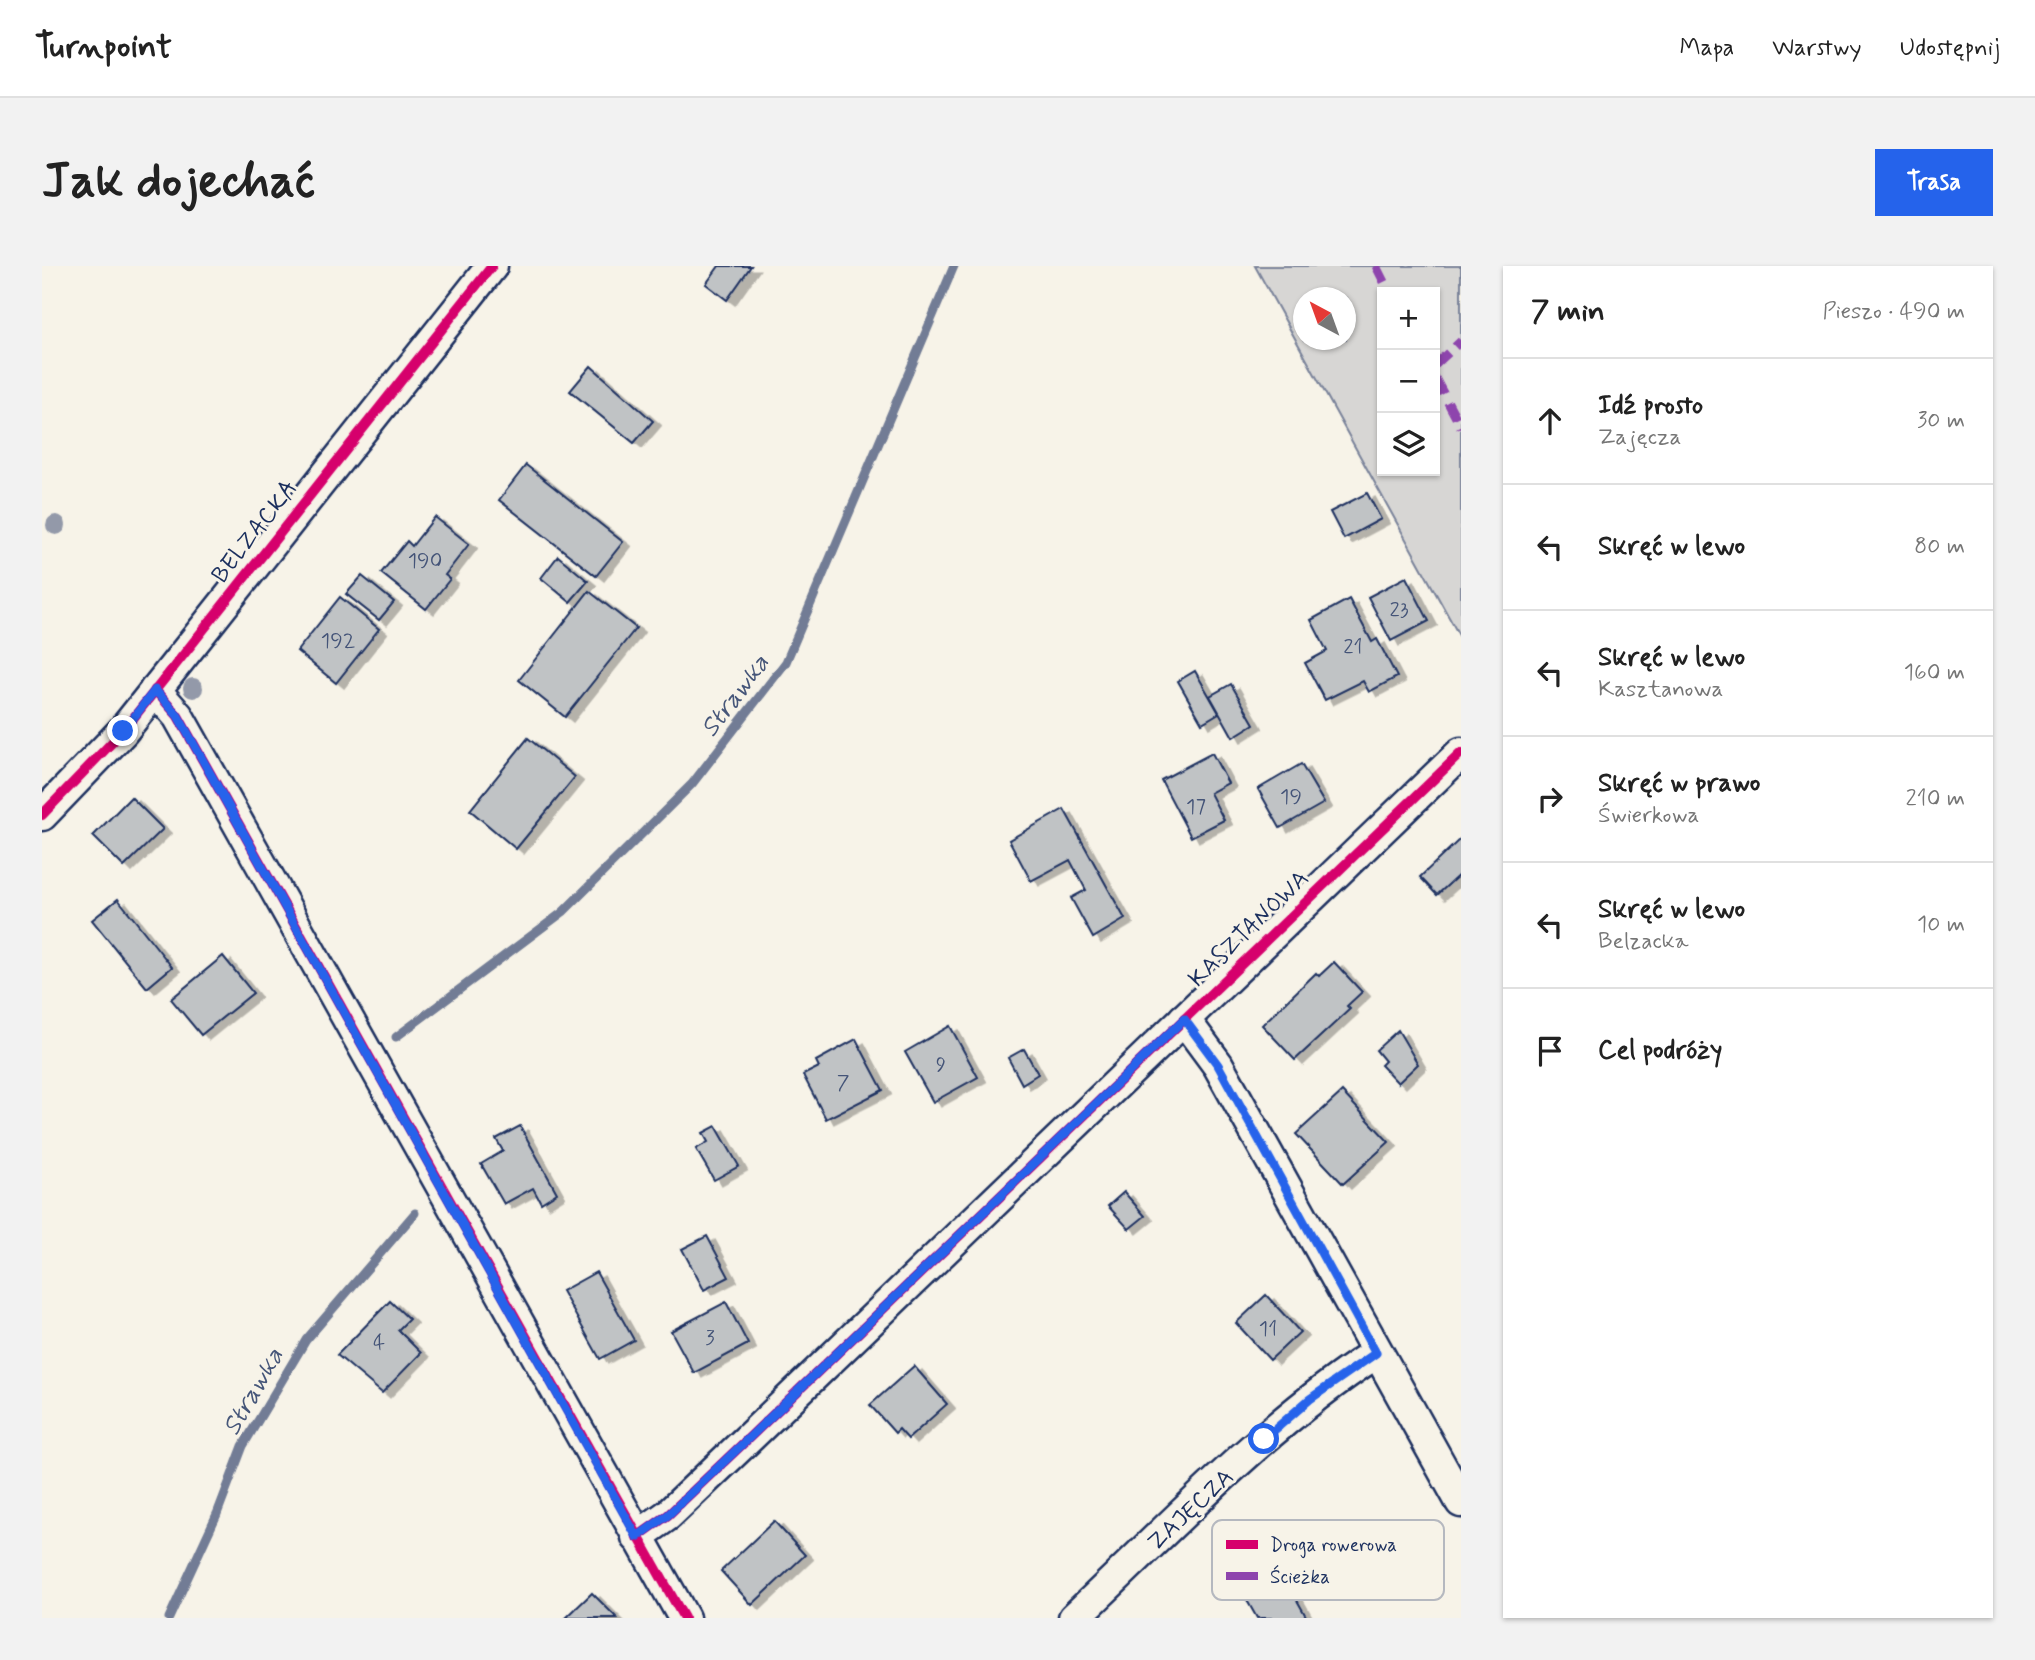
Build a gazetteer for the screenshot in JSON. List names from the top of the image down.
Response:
{
  "streets": {
    "street": ["BELZACKA", "KASZTANOWA", "ZAJĘCZA"]
  },
  "water": ["Strawka"],
  "house_numbers": [
    "190",
    "23",
    "192",
    "21",
    "19",
    "17",
    "9",
    "7",
    "11",
    "3",
    "4"
  ],
  "legend": ["Droga rowerowa", "Ścieżka"],
  "north": "top left",
  "page": {
    "header": "Turnpoint",
    "nav": ["Mapa", "Warstwy", "Udostępnij"],
    "buttons": "Trasa",
    "title": "Jak dojechać",
    "heading": ["7 min", "Pieszo · 490 m"],
    "map_buttons": ["+", "−"],
    "list": [
      ["Idź prosto", "Zajęcza", "30 m"],
      ["Skręć w lewo", "80 m"],
      ["Skręć w lewo", "Kasztanowa", "160 m"],
      ["Skręć w prawo", "Świerkowa", "210 m"],
      ["Skręć w lewo", "Belzacka", "10 m"],
      "Cel podróży"
    ]
  }
}
